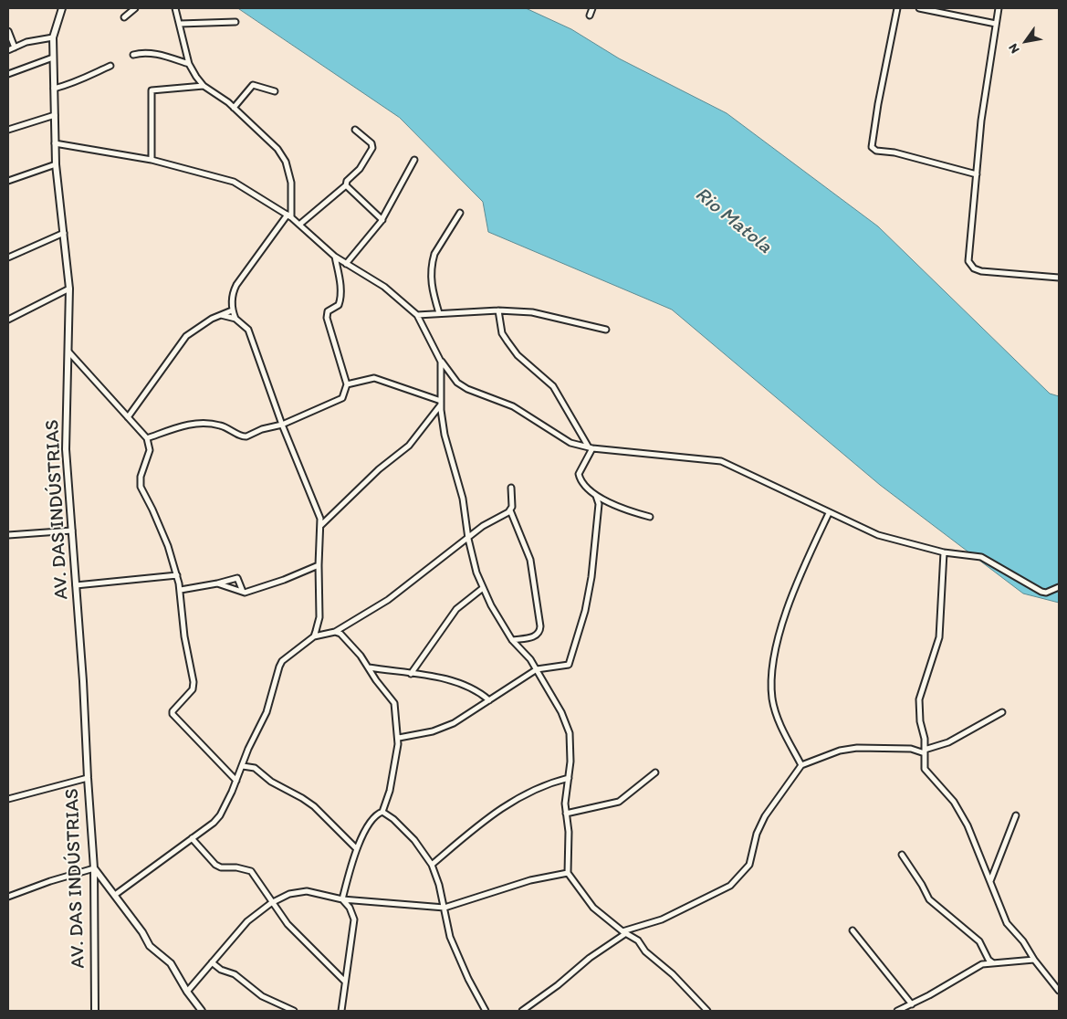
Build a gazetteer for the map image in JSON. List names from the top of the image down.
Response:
{
  "streets": {
    "street": ["AV. DAS INDÚSTRIAS"]
  },
  "water": ["Rio Matola"],
  "north": "bottom left"
}
